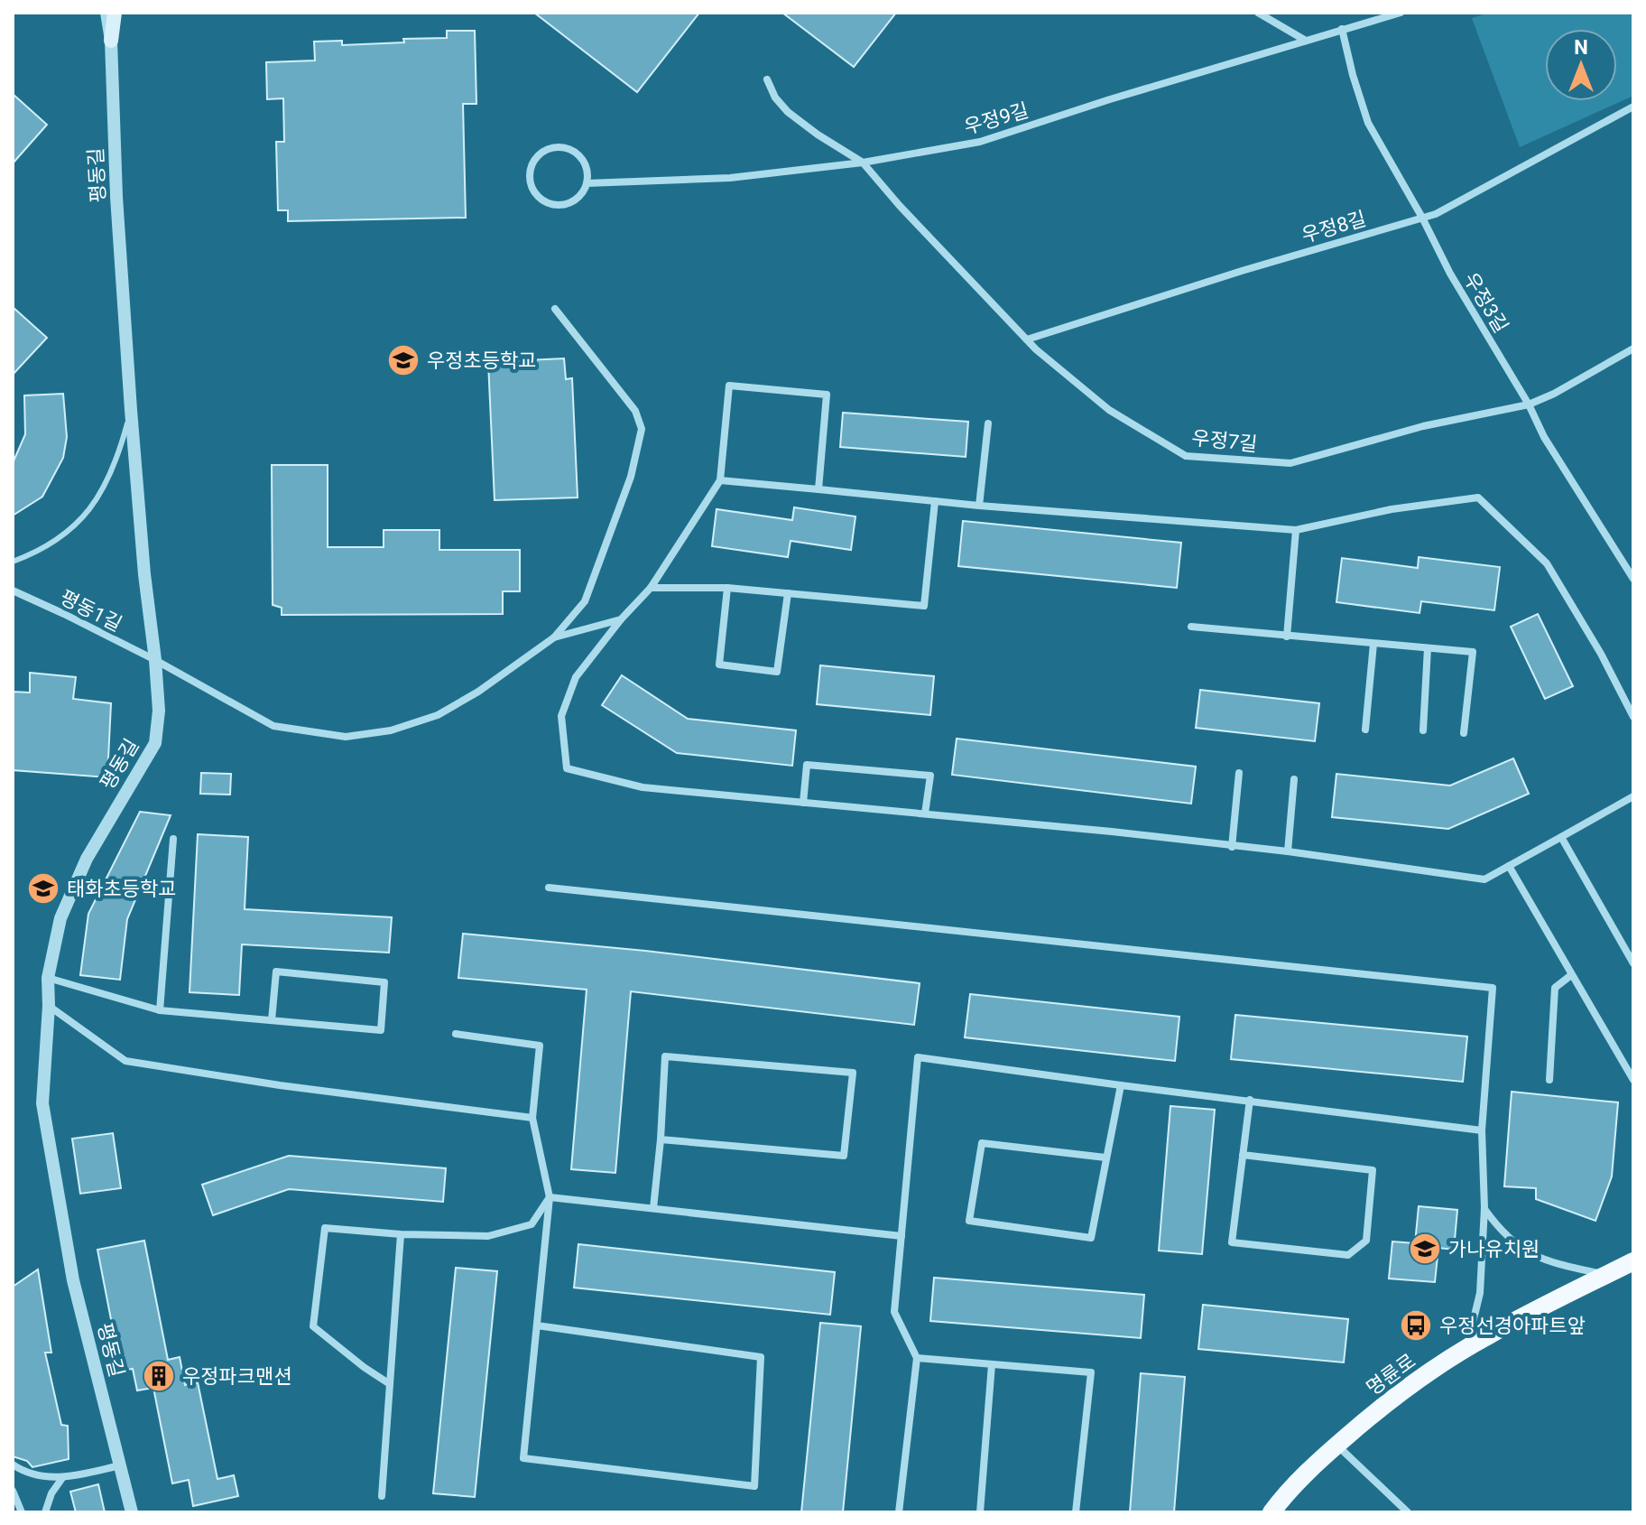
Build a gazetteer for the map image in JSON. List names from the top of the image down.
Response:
{
  "streets": {
    "main road": ["명륜로"],
    "street": [
      "우정9길",
      "평동길",
      "우정8길",
      "우정3길",
      "우정7길",
      "평동1길"
    ]
  },
  "crossings": [
    ["우정9길", "우정3길"],
    ["우정9길", "우정7길"],
    ["평동길", "평동1길"],
    ["우정8길", "우정3길"],
    ["우정8길", "우정7길"],
    ["우정3길", "우정7길"]
  ],
  "places": {
    "school or university": ["우정초등학교", "태화초등학교", "가나유치원"],
    "bus stop": ["우정선경아파트앞"],
    "building": ["우정파크맨션"]
  },
  "north": "top"
}
